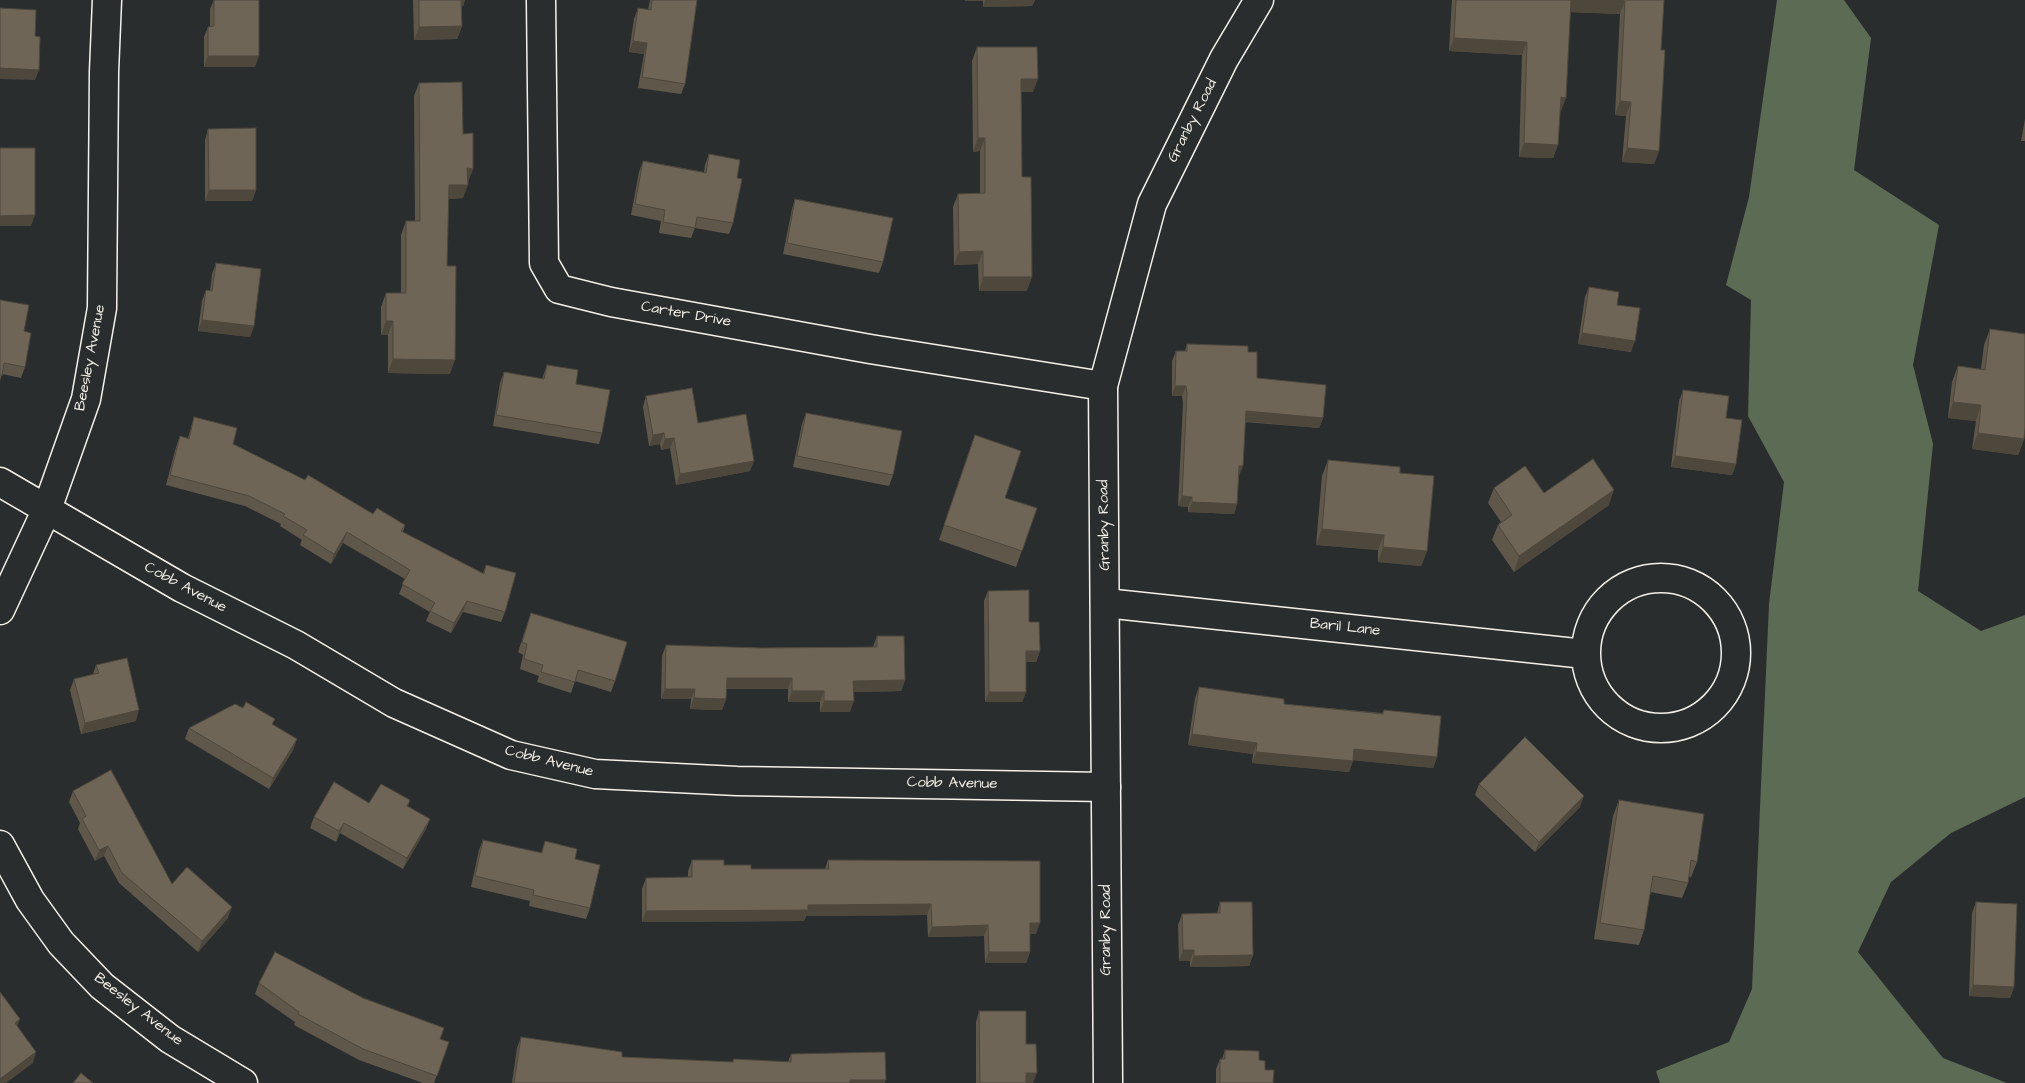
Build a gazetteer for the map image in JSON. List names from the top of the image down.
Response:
{
  "streets": {
    "street": [
      "Granby Road",
      "Carter Drive",
      "Beesley Avenue",
      "Cobb Avenue",
      "Baril Lane"
    ]
  },
  "crossings": [
    ["Granby Road", "Carter Drive"],
    ["Granby Road", "Cobb Avenue"],
    ["Granby Road", "Baril Lane"],
    ["Beesley Avenue", "Cobb Avenue"]
  ]
}
